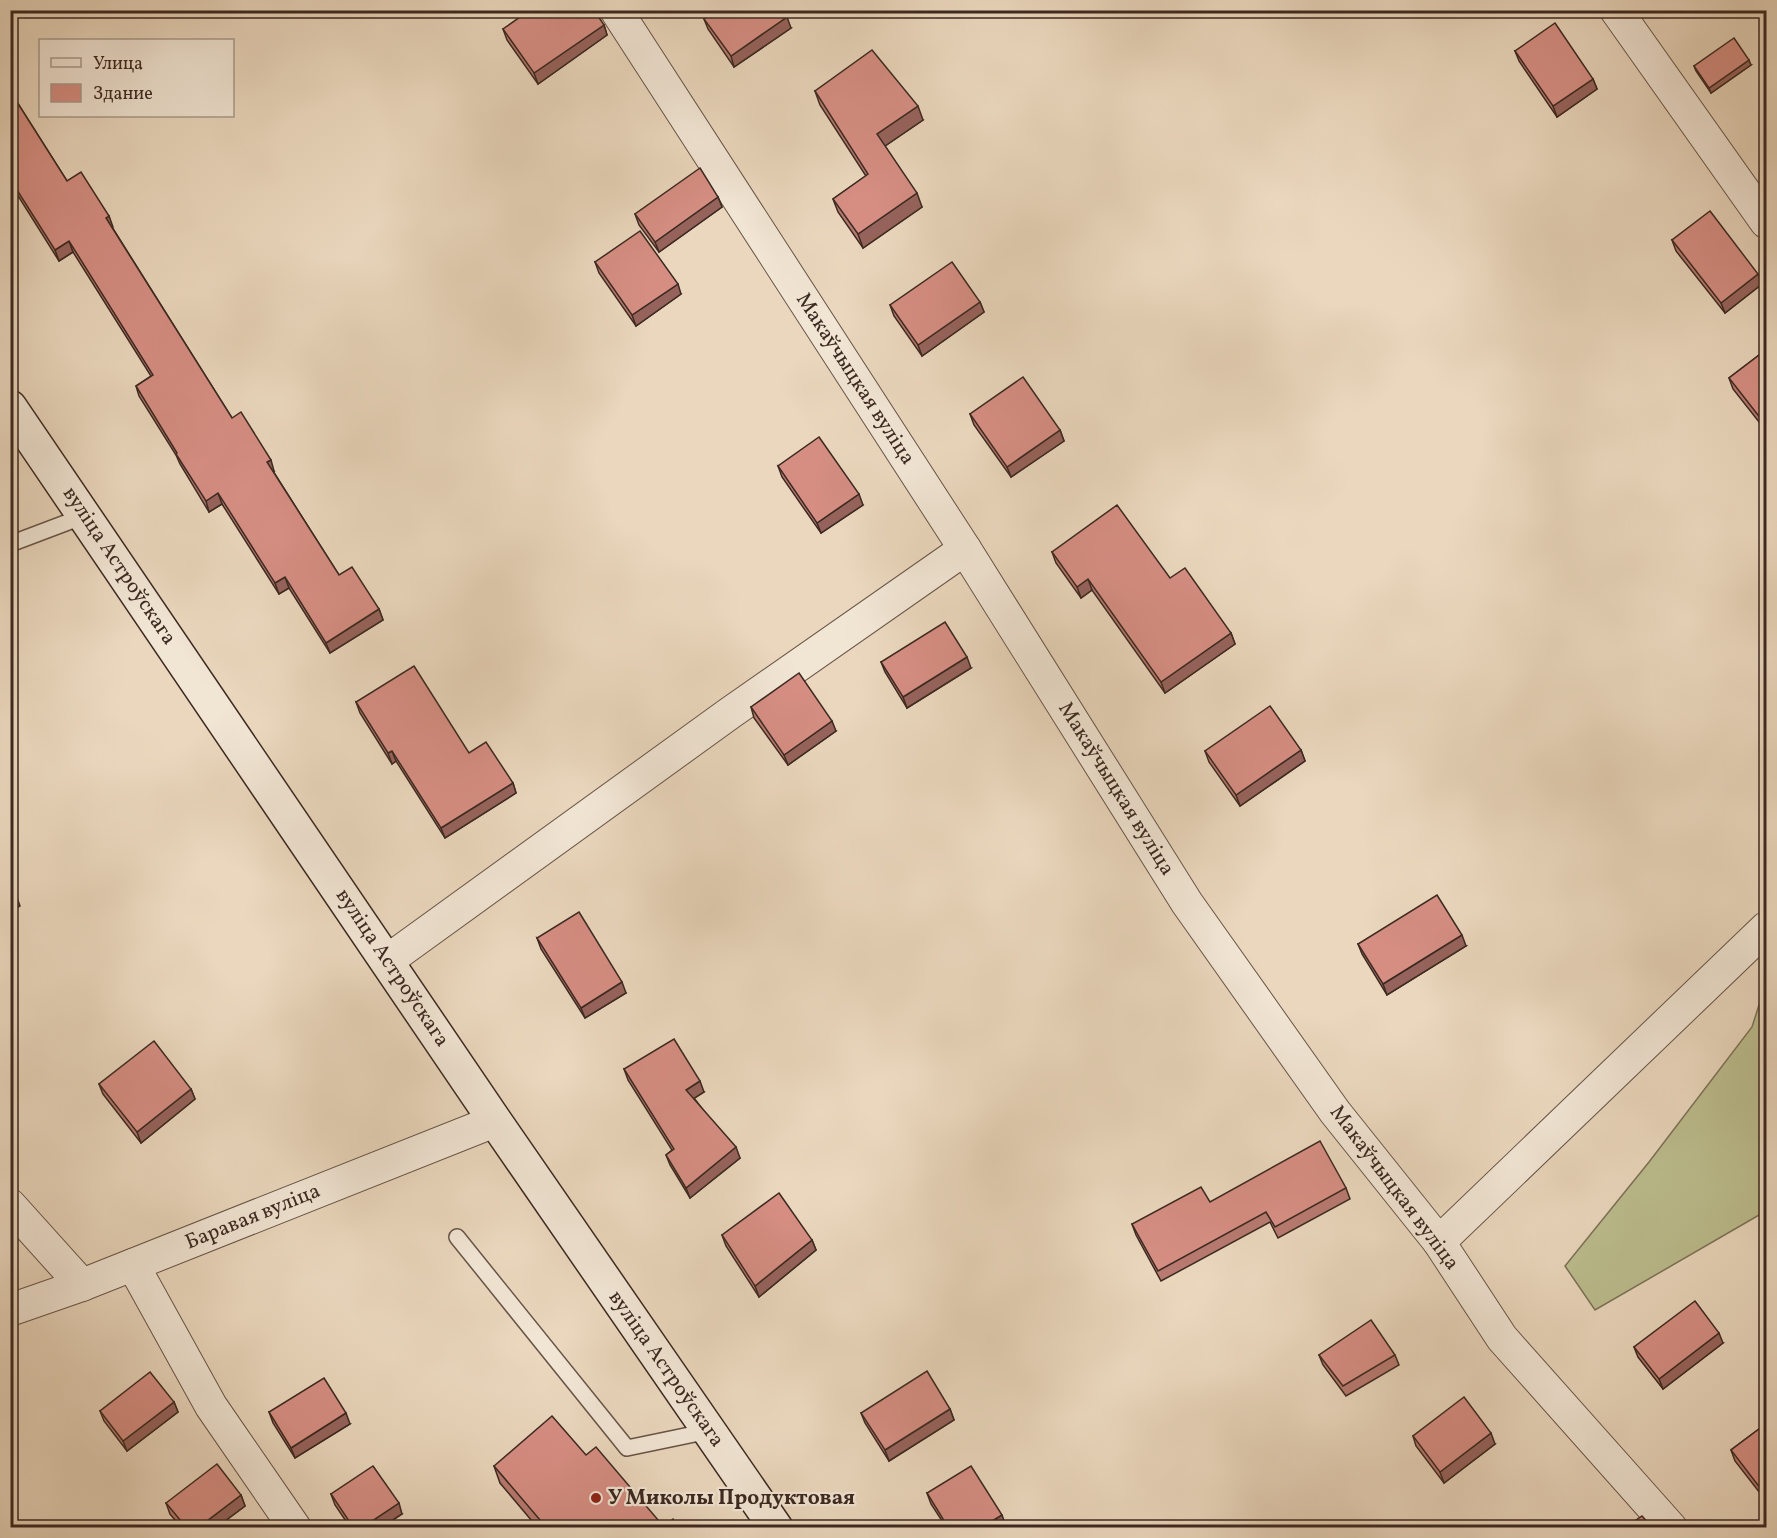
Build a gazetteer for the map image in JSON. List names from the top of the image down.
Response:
{
  "streets": {
    "street": ["Макаўчыцкая вуліца", "вуліца Астроўскага", "Баравая вуліца"]
  },
  "crossings": [
    ["вуліца Астроўскага", "Баравая вуліца"]
  ],
  "places": ["У Миколы Продуктовая"],
  "legend": ["Улица", "Здание"]
}
